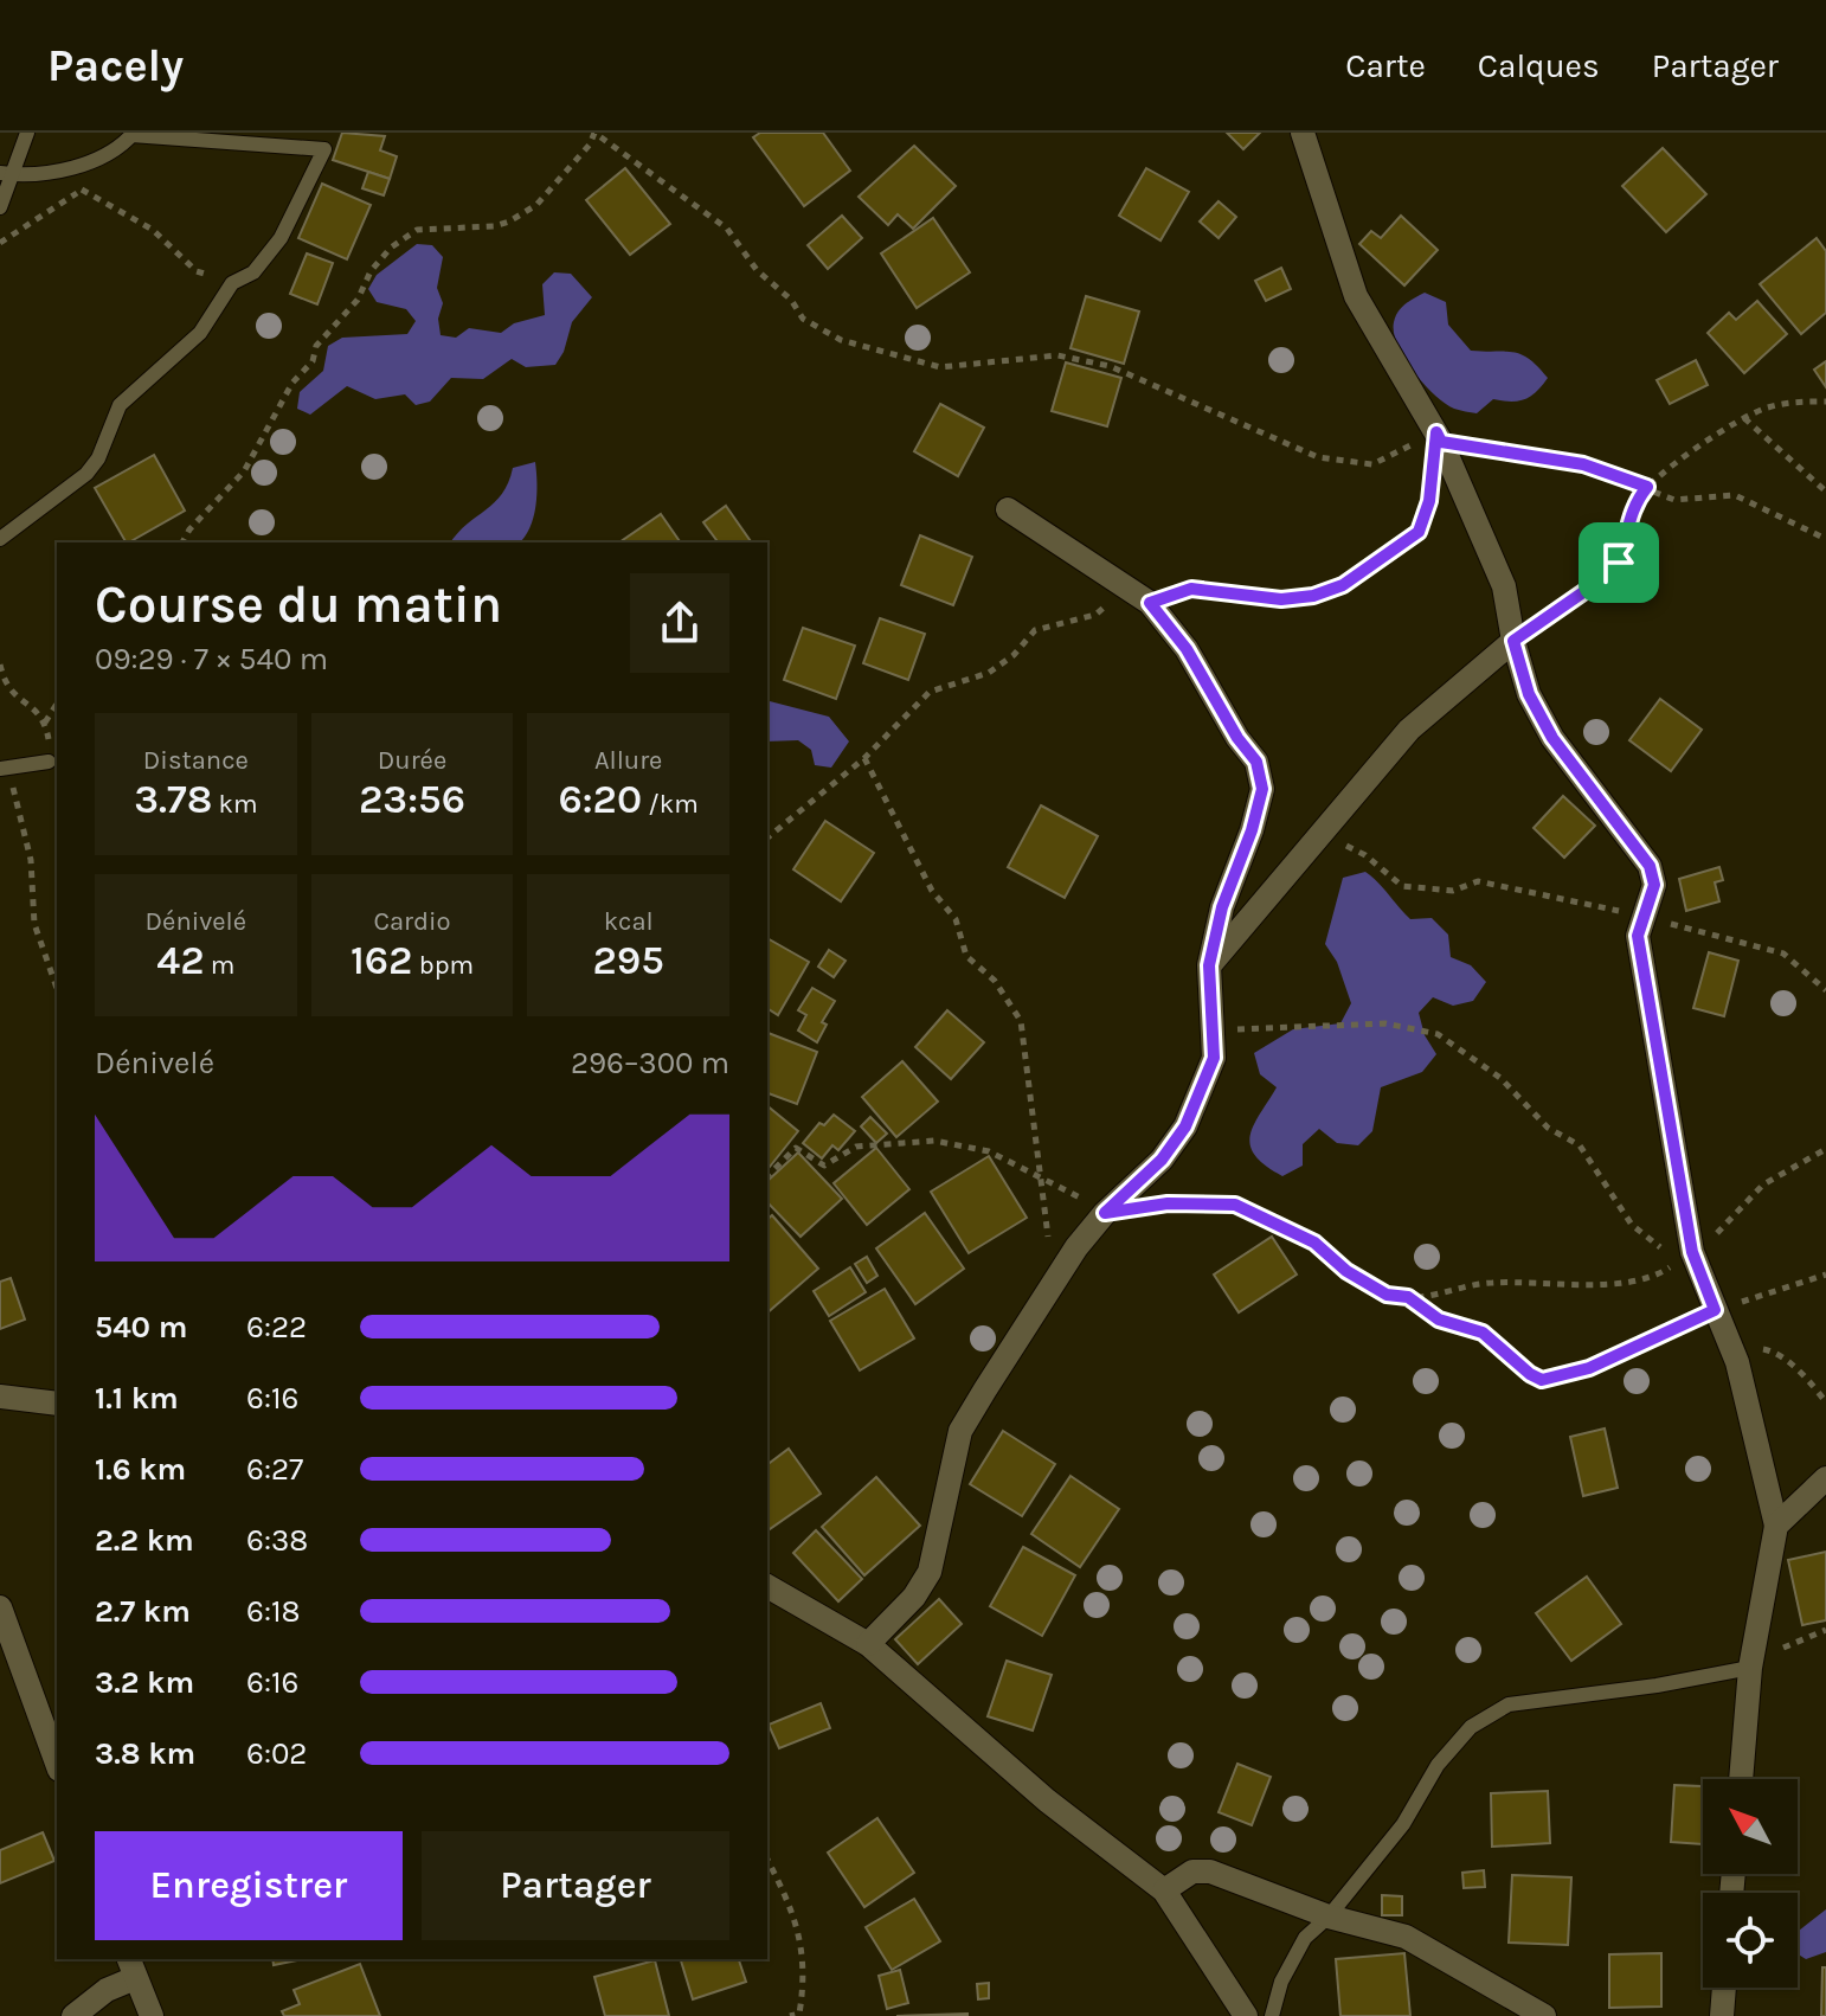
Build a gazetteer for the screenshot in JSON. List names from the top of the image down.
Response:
{
  "north": "top left",
  "page": {
    "header": "Pacely",
    "nav": ["Carte", "Calques", "Partager"],
    "heading": ["Course du matin", "09:29 · 7 × 540 m"],
    "stats": [
      ["Distance", "3.78 km"],
      ["Durée", "23:56"],
      ["Allure", "6:20 /km"],
      ["Dénivelé", "42 m"],
      ["Cardio", "162 bpm"],
      ["kcal", "295"]
    ],
    "chart": ["Dénivelé", "296–300 m"],
    "list": [
      {
        "name": "540 m",
        "note": "6:22"
      },
      {
        "name": "1.1 km",
        "note": "6:16"
      },
      {
        "name": "1.6 km",
        "note": "6:27"
      },
      {
        "name": "2.2 km",
        "note": "6:38"
      },
      {
        "name": "2.7 km",
        "note": "6:18"
      },
      {
        "name": "3.2 km",
        "note": "6:16"
      },
      {
        "name": "3.8 km",
        "note": "6:02"
      }
    ],
    "buttons": ["Enregistrer", "Partager"]
  }
}
